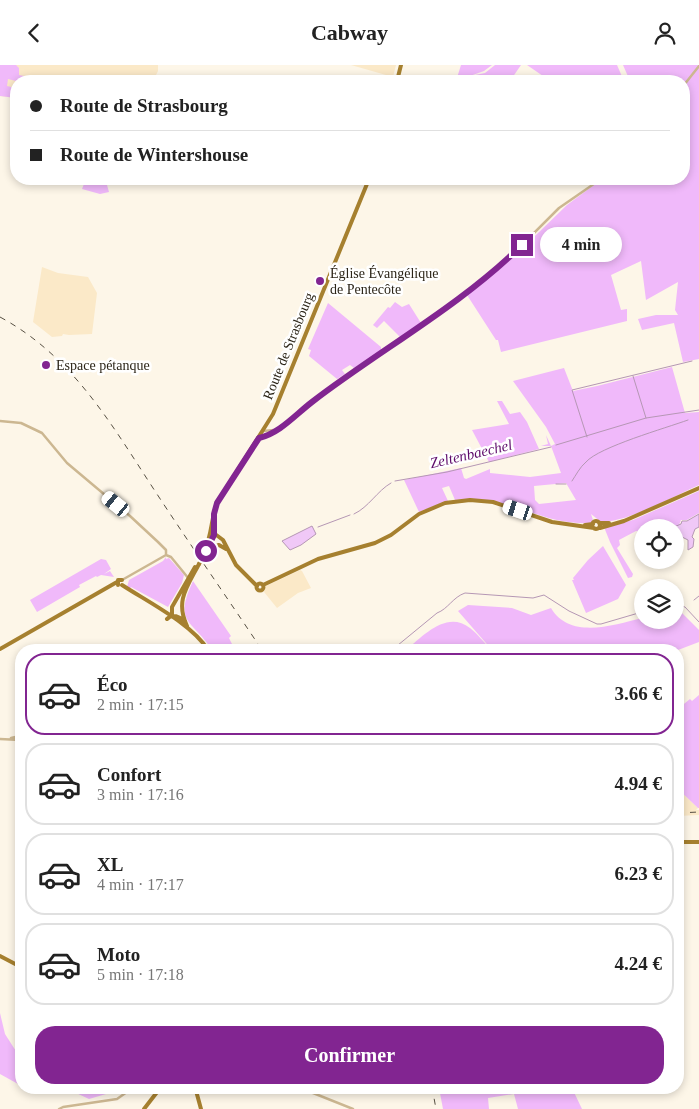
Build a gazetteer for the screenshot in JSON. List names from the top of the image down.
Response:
{
  "streets": {
    "main road": ["Route de Strasbourg"]
  },
  "water": ["Zeltenbaechel"],
  "places": ["Église Évangélique de Pentecôte", "Espace pétanque"],
  "page": {
    "header": "Cabway",
    "banner": ["Route de Strasbourg", "Route de Wintershouse"],
    "bubble": "4 min",
    "list": [
      {
        "name": "Éco",
        "note": "2 min · 17:15",
        "value": "3.66 €"
      },
      {
        "name": "Confort",
        "note": "3 min · 17:16",
        "value": "4.94 €"
      },
      {
        "name": "XL",
        "note": "4 min · 17:17",
        "value": "6.23 €"
      },
      {
        "name": "Moto",
        "note": "5 min · 17:18",
        "value": "4.24 €"
      }
    ],
    "buttons": "Confirmer"
  }
}
